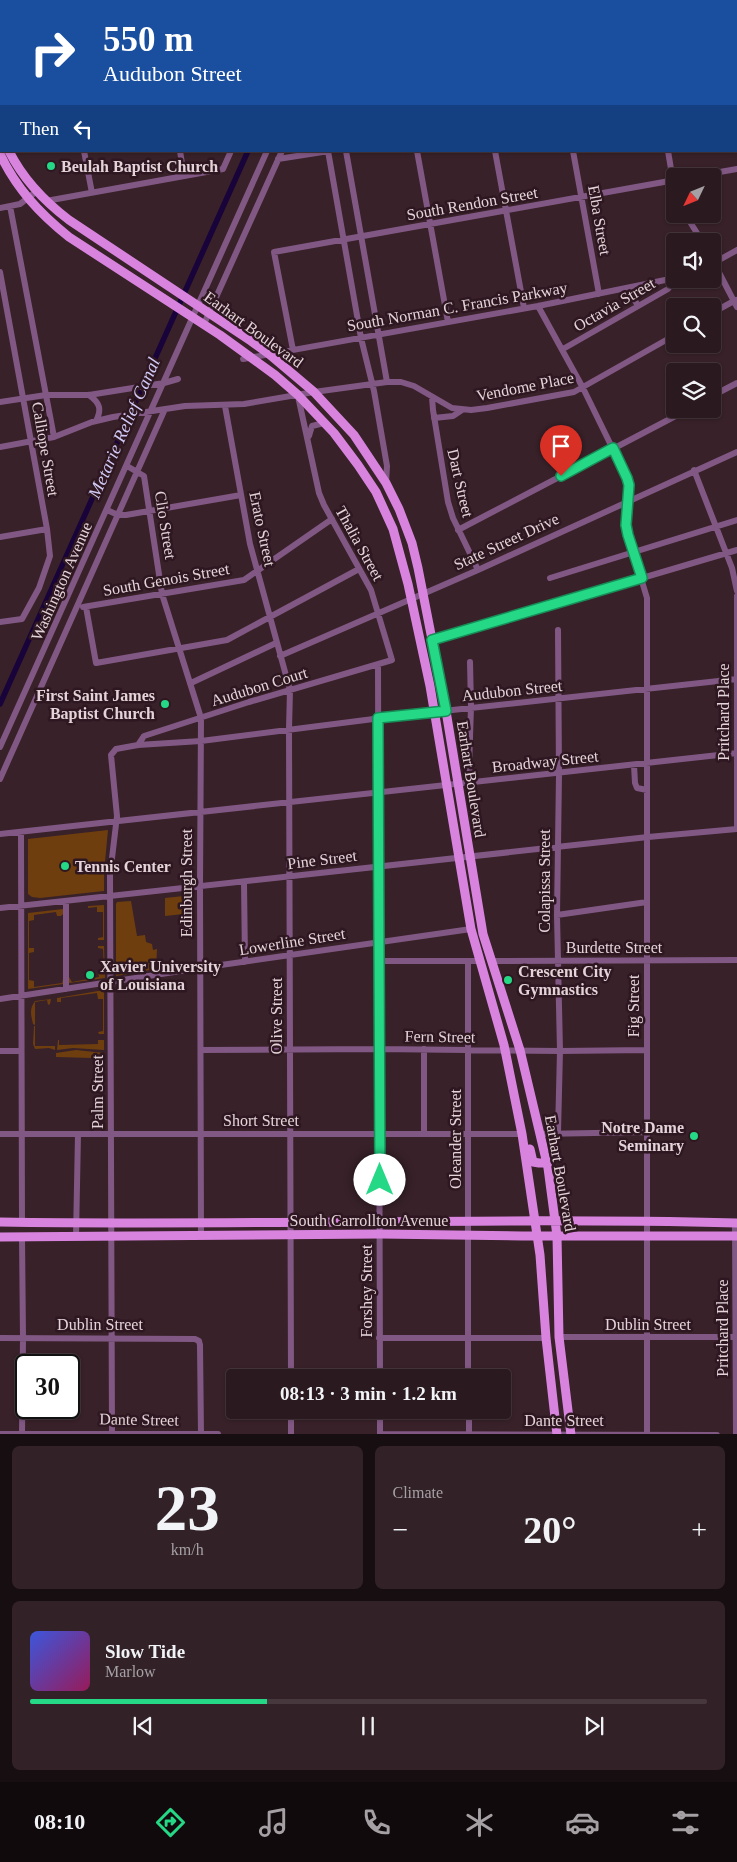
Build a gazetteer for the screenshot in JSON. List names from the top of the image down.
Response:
{
  "streets": {
    "main road": ["Earhart Boulevard", "South Carrollton Avenue"],
    "street": [
      "South Rendon Street",
      "Elba Street",
      "Octavia Street",
      "South Norman C. Francis Parkway",
      "Vendome Place",
      "Calliope Street",
      "Dart Street",
      "Clio Street",
      "Erato Street",
      "State Street Drive",
      "Thalia Street",
      "South Genois Street",
      "Washington Avenue",
      "Audubon Court",
      "Audubon Street",
      "Pritchard Place",
      "Broadway Street",
      "Pine Street",
      "Colapissa Street",
      "Edinburgh Street",
      "Lowerline Street",
      "Burdette Street",
      "Fig Street",
      "Olive Street",
      "Fern Street",
      "Palm Street",
      "Short Street",
      "Oleander Street",
      "Forshey Street",
      "Dublin Street",
      "Dante Street"
    ]
  },
  "crossings": [
    ["South Rendon Street", "Elba Street"],
    ["South Rendon Street", "South Norman C. Francis Parkway"],
    ["Elba Street", "South Norman C. Francis Parkway"],
    ["Octavia Street", "Fig Street"],
    ["South Norman C. Francis Parkway", "Earhart Boulevard"],
    ["South Norman C. Francis Parkway", "Fig Street"],
    ["Earhart Boulevard", "Vendome Place"],
    ["Earhart Boulevard", "State Street Drive"],
    ["Earhart Boulevard", "Thalia Street"],
    ["Earhart Boulevard", "Washington Avenue"],
    ["Earhart Boulevard", "Audubon Street"],
    ["Earhart Boulevard", "Broadway Street"],
    ["Earhart Boulevard", "Pine Street"],
    ["Earhart Boulevard", "Lowerline Street"],
    ["Earhart Boulevard", "Burdette Street"],
    ["Earhart Boulevard", "Fern Street"],
    ["Earhart Boulevard", "Short Street"],
    ["Earhart Boulevard", "South Carrollton Avenue"],
    ["Earhart Boulevard", "Dublin Street"],
    ["Earhart Boulevard", "Dante Street"],
    ["Vendome Place", "Dart Street"],
    ["Vendome Place", "Fig Street"],
    ["Dart Street", "State Street Drive"],
    ["Clio Street", "South Genois Street"],
    ["Clio Street", "Washington Avenue"],
    ["Clio Street", "Edinburgh Street"],
    ["Erato Street", "State Street Drive"],
    ["Erato Street", "South Genois Street"],
    ["Erato Street", "Olive Street"],
    ["State Street Drive", "Thalia Street"],
    ["State Street Drive", "Fig Street"],
    ["State Street Drive", "Olive Street"],
    ["Thalia Street", "South Genois Street"],
    ["Thalia Street", "Audubon Court"],
    ["South Genois Street", "Washington Avenue"],
    ["Audubon Court", "Audubon Street"],
    ["Audubon Court", "Edinburgh Street"],
    ["Audubon Court", "Olive Street"],
    ["Audubon Court", "Forshey Street"],
    ["Audubon Street", "Pritchard Place"],
    ["Audubon Street", "Colapissa Street"],
    ["Audubon Street", "Edinburgh Street"],
    ["Audubon Street", "Fig Street"],
    ["Audubon Street", "Olive Street"],
    ["Audubon Street", "Palm Street"],
    ["Audubon Street", "Forshey Street"],
    ["Pritchard Place", "Broadway Street"],
    ["Pritchard Place", "Pine Street"],
    ["Pritchard Place", "South Carrollton Avenue"],
    ["Pritchard Place", "Dublin Street"],
    ["Broadway Street", "Colapissa Street"],
    ["Broadway Street", "Edinburgh Street"],
    ["Broadway Street", "Fig Street"],
    ["Broadway Street", "Olive Street"],
    ["Broadway Street", "Palm Street"],
    ["Broadway Street", "Forshey Street"],
    ["Pine Street", "Colapissa Street"],
    ["Pine Street", "Edinburgh Street"],
    ["Pine Street", "Fig Street"],
    ["Pine Street", "Olive Street"],
    ["Pine Street", "Palm Street"],
    ["Pine Street", "Forshey Street"],
    ["Colapissa Street", "Burdette Street"],
    ["Colapissa Street", "Fern Street"],
    ["Edinburgh Street", "Lowerline Street"],
    ["Edinburgh Street", "Fern Street"],
    ["Edinburgh Street", "Short Street"],
    ["Edinburgh Street", "South Carrollton Avenue"],
    ["Lowerline Street", "Olive Street"],
    ["Lowerline Street", "Palm Street"],
    ["Lowerline Street", "Forshey Street"],
    ["Burdette Street", "Fig Street"],
    ["Fig Street", "Fern Street"],
    ["Fig Street", "South Carrollton Avenue"],
    ["Fig Street", "Dublin Street"],
    ["Fig Street", "Dante Street"],
    ["Olive Street", "Fern Street"],
    ["Olive Street", "Short Street"],
    ["Olive Street", "South Carrollton Avenue"],
    ["Fern Street", "Oleander Street"],
    ["Fern Street", "Forshey Street"],
    ["Palm Street", "Short Street"],
    ["Palm Street", "South Carrollton Avenue"],
    ["Palm Street", "Dublin Street"],
    ["Palm Street", "Dante Street"],
    ["Short Street", "Oleander Street"],
    ["Short Street", "Forshey Street"],
    ["Oleander Street", "South Carrollton Avenue"],
    ["South Carrollton Avenue", "Forshey Street"],
    ["Dublin Street", "Dante Street"]
  ],
  "water": ["Metarie Relief Canal"],
  "places": [
    "Beulah Baptist Church",
    "First Saint James Baptist Church",
    "Tennis Center",
    "Xavier University of Louisiana",
    "Crescent City Gymnastics",
    "Notre Dame Seminary"
  ],
  "north": "bottom left",
  "page": {
    "turn": ["550 m", "Audubon Street"],
    "then": "Then",
    "limit": "30",
    "trip": "08:13 · 3 min · 1.2 km",
    "tile": [
      ["23", "km/h"],
      "Climate"
    ],
    "heat": ["−", "20°", "+"],
    "song": ["Slow Tide", "Marlow"],
    "tabs": "08:10"
  }
}
